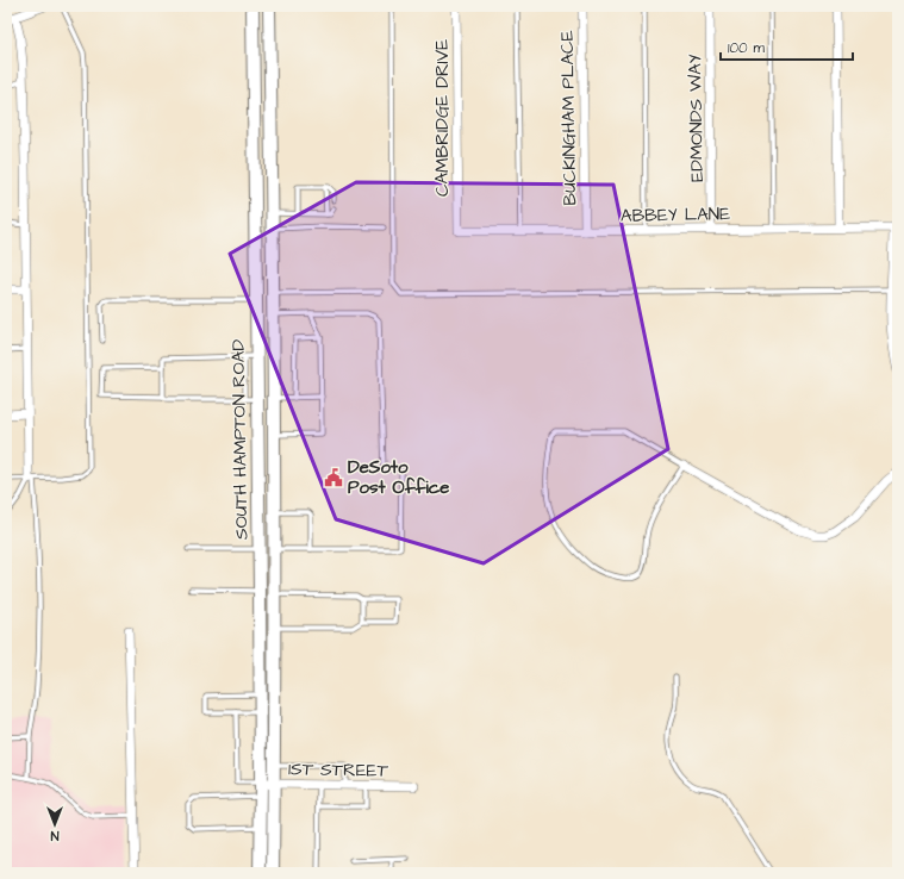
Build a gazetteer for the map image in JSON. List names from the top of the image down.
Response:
{
  "streets": {
    "main road": ["SOUTH HAMPTON ROAD"],
    "street": [
      "CAMBRIDGE DRIVE",
      "BUCKINGHAM PLACE",
      "EDMONDS WAY",
      "ABBEY LANE",
      "1ST STREET"
    ]
  },
  "crossings": [
    ["CAMBRIDGE DRIVE", "ABBEY LANE"],
    ["BUCKINGHAM PLACE", "ABBEY LANE"],
    ["EDMONDS WAY", "ABBEY LANE"],
    ["SOUTH HAMPTON ROAD", "1ST STREET"]
  ],
  "places": {
    "public building": ["DeSoto Post Office"]
  },
  "scale_bar": "100 m",
  "north": "bottom"
}
